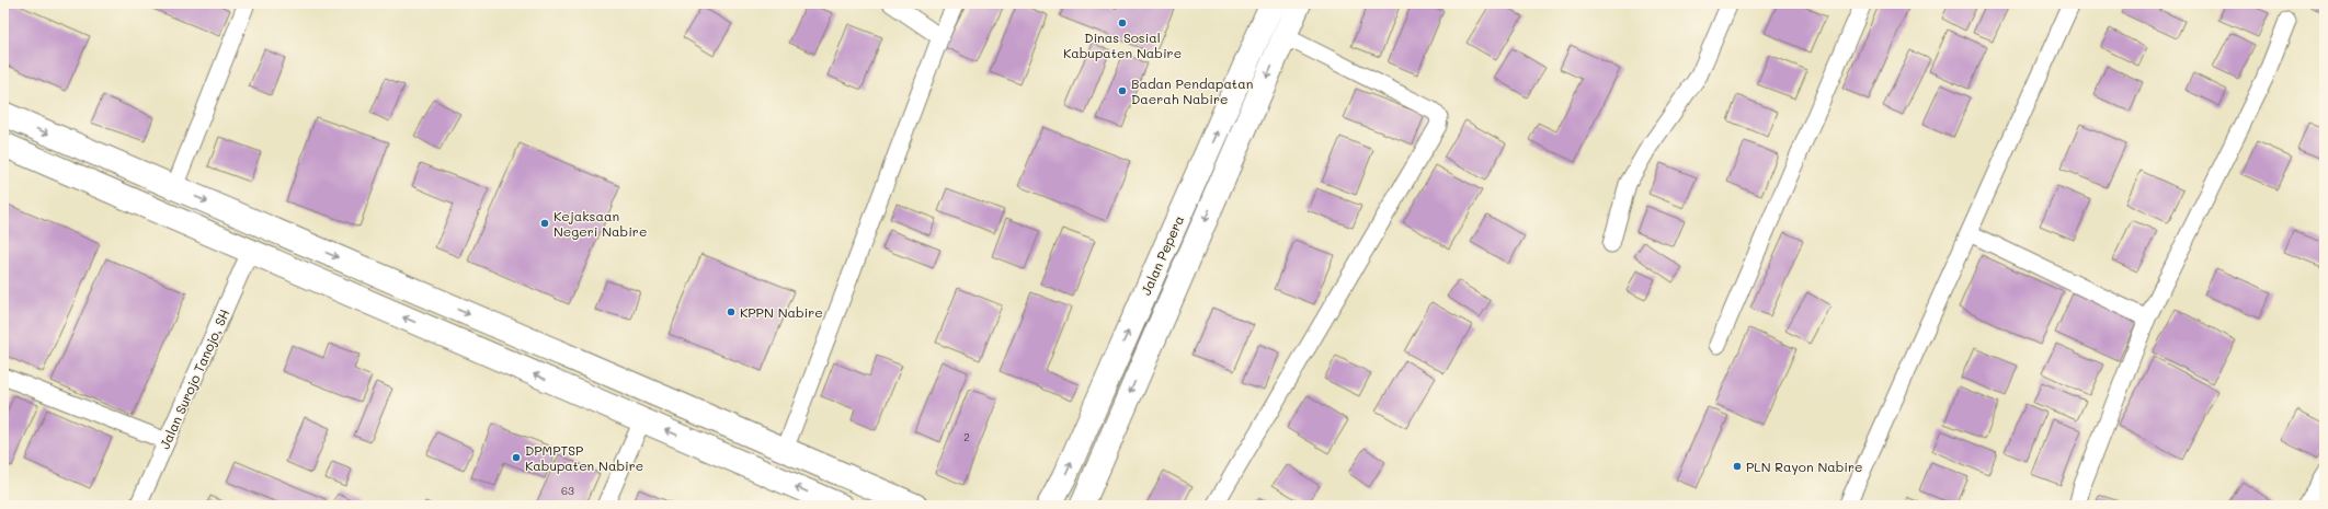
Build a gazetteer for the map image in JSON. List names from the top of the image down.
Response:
{
  "streets": {
    "main road": ["Jalan Pepera"],
    "street": ["Jalan Surojo Tanojo, SH"]
  },
  "places": [
    "Dinas Sosial Kabupaten Nabire",
    "Badan Pendapatan Daerah Nabire",
    "Kejaksaan Negeri Nabire",
    "KPPN Nabire",
    "DPMPTSP Kabupaten Nabire",
    "PLN Rayon Nabire"
  ],
  "house_numbers": ["2", "63"]
}
